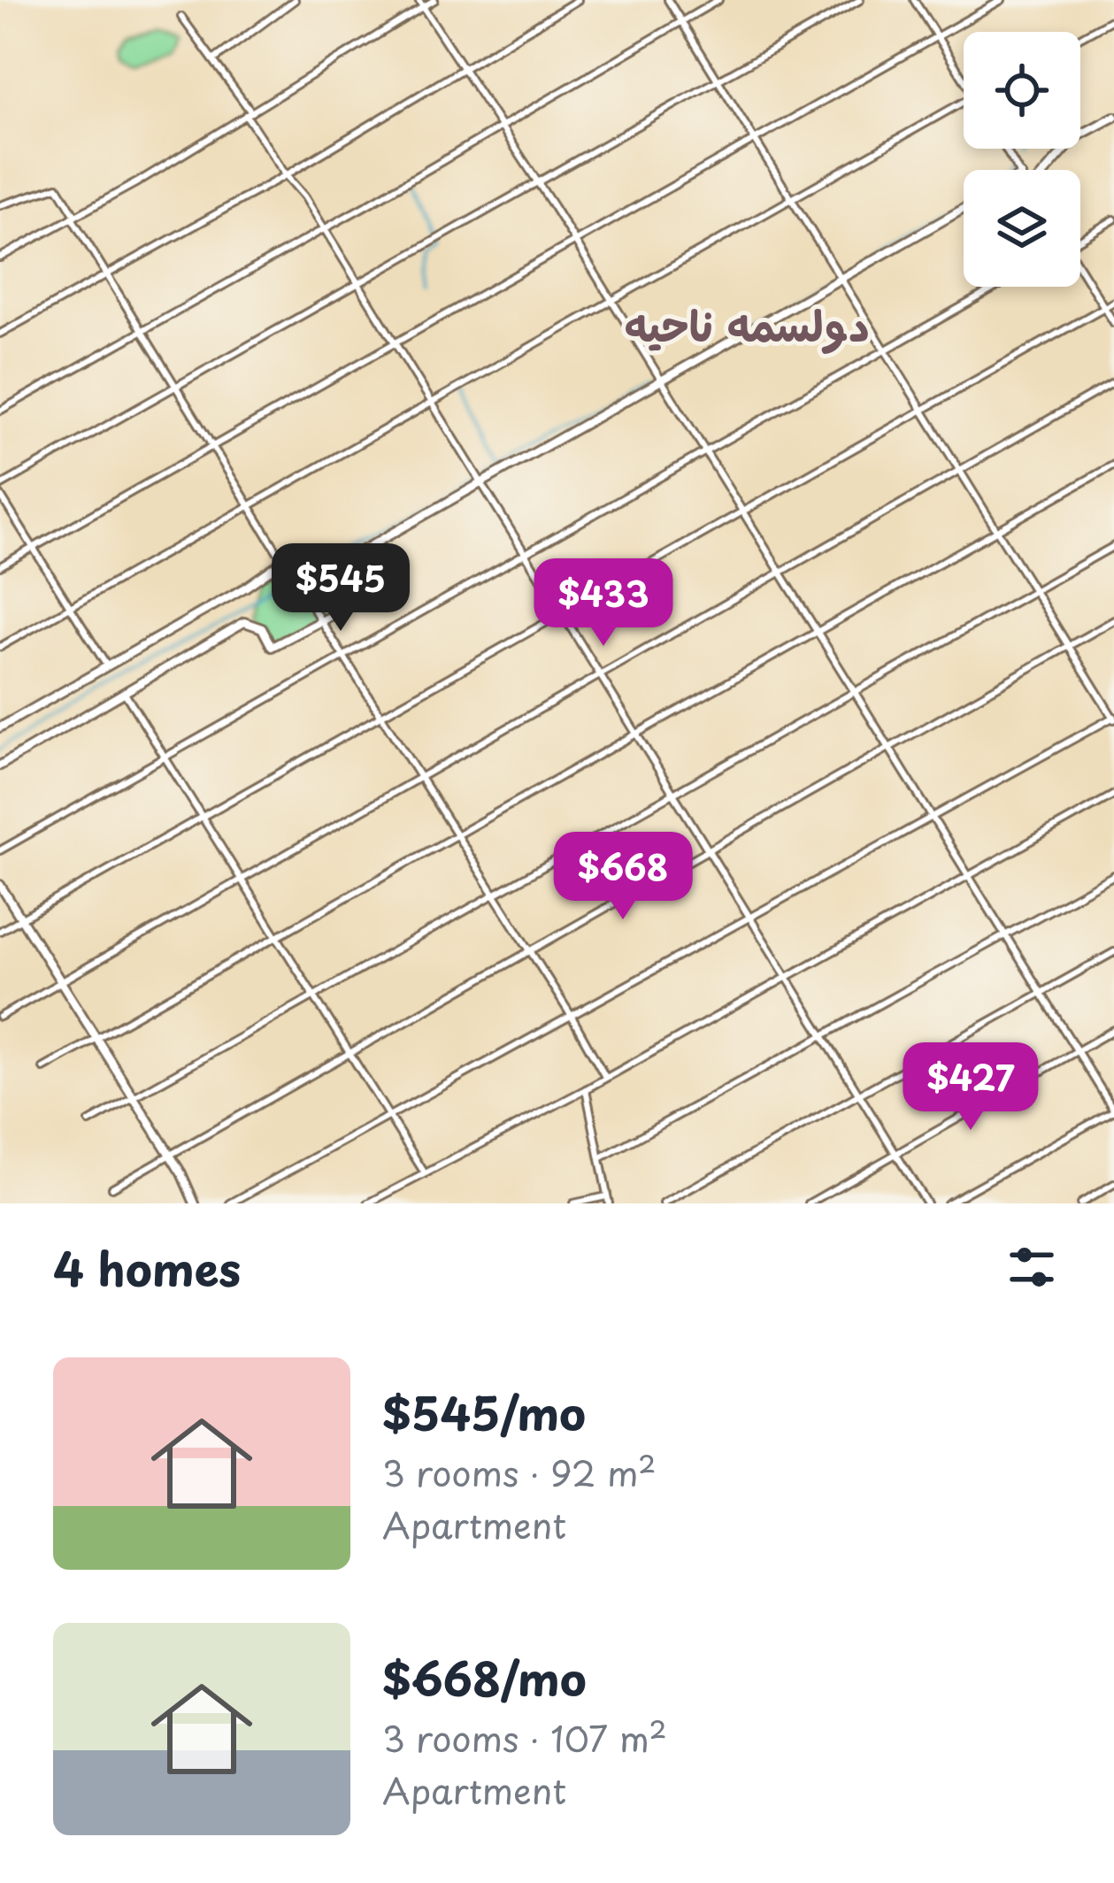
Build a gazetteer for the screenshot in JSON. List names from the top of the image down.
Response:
{
  "districts": ["دولسمه ناحیه"],
  "page": {
    "price": [
      "$545",
      "$433",
      "$668",
      "$427"
    ],
    "heading": "4 homes",
    "list": [
      {
        "name": "$545/mo",
        "note": "3 rooms · 92 m² · Apartment"
      },
      {
        "name": "$668/mo",
        "note": "3 rooms · 107 m² · Apartment"
      }
    ]
  }
}
